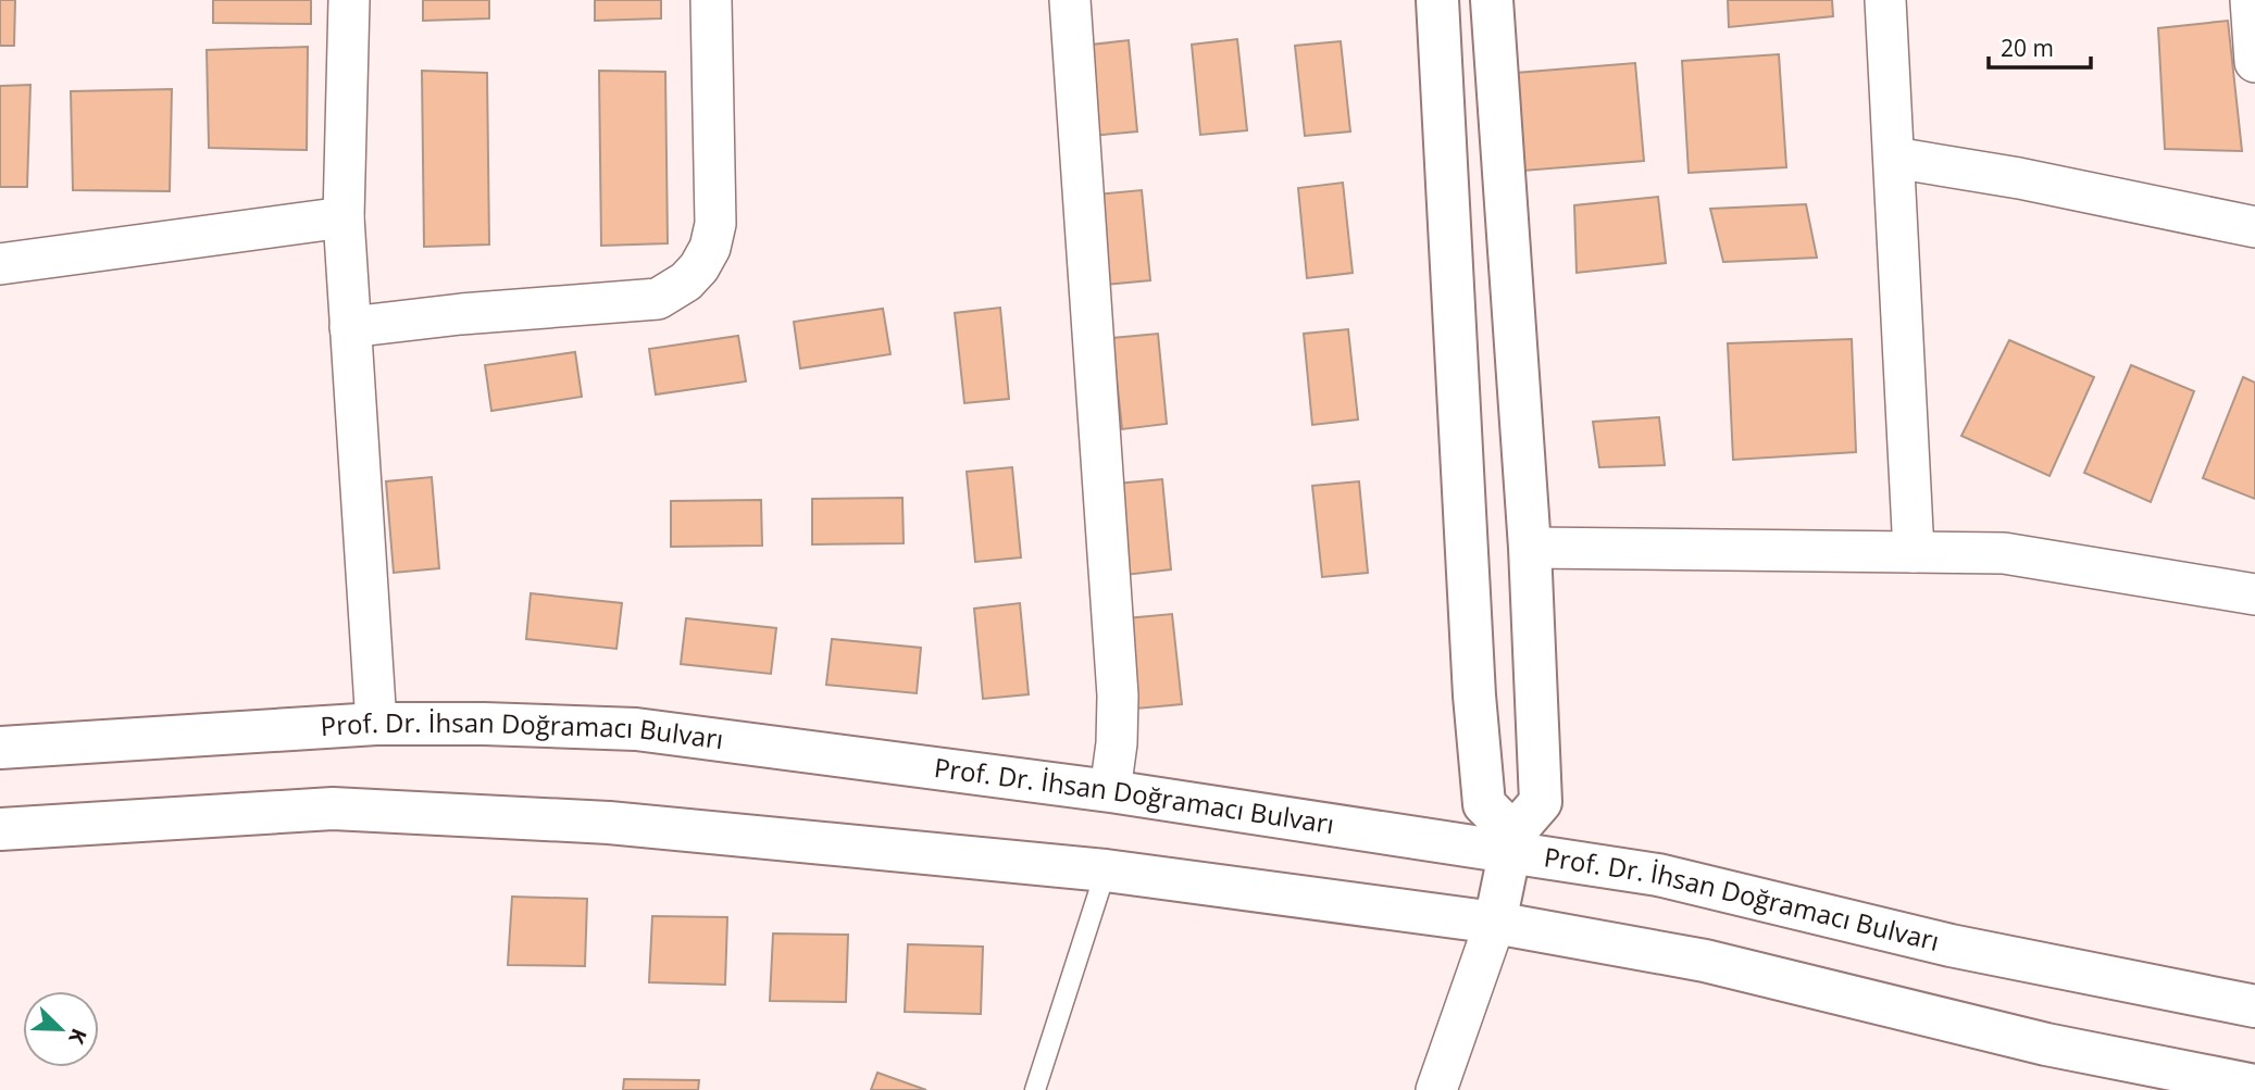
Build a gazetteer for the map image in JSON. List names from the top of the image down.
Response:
{
  "streets": {
    "main road": ["Prof. Dr. İhsan Doğramacı Bulvarı"]
  },
  "scale_bar": "20 m",
  "north": "bottom right"
}
